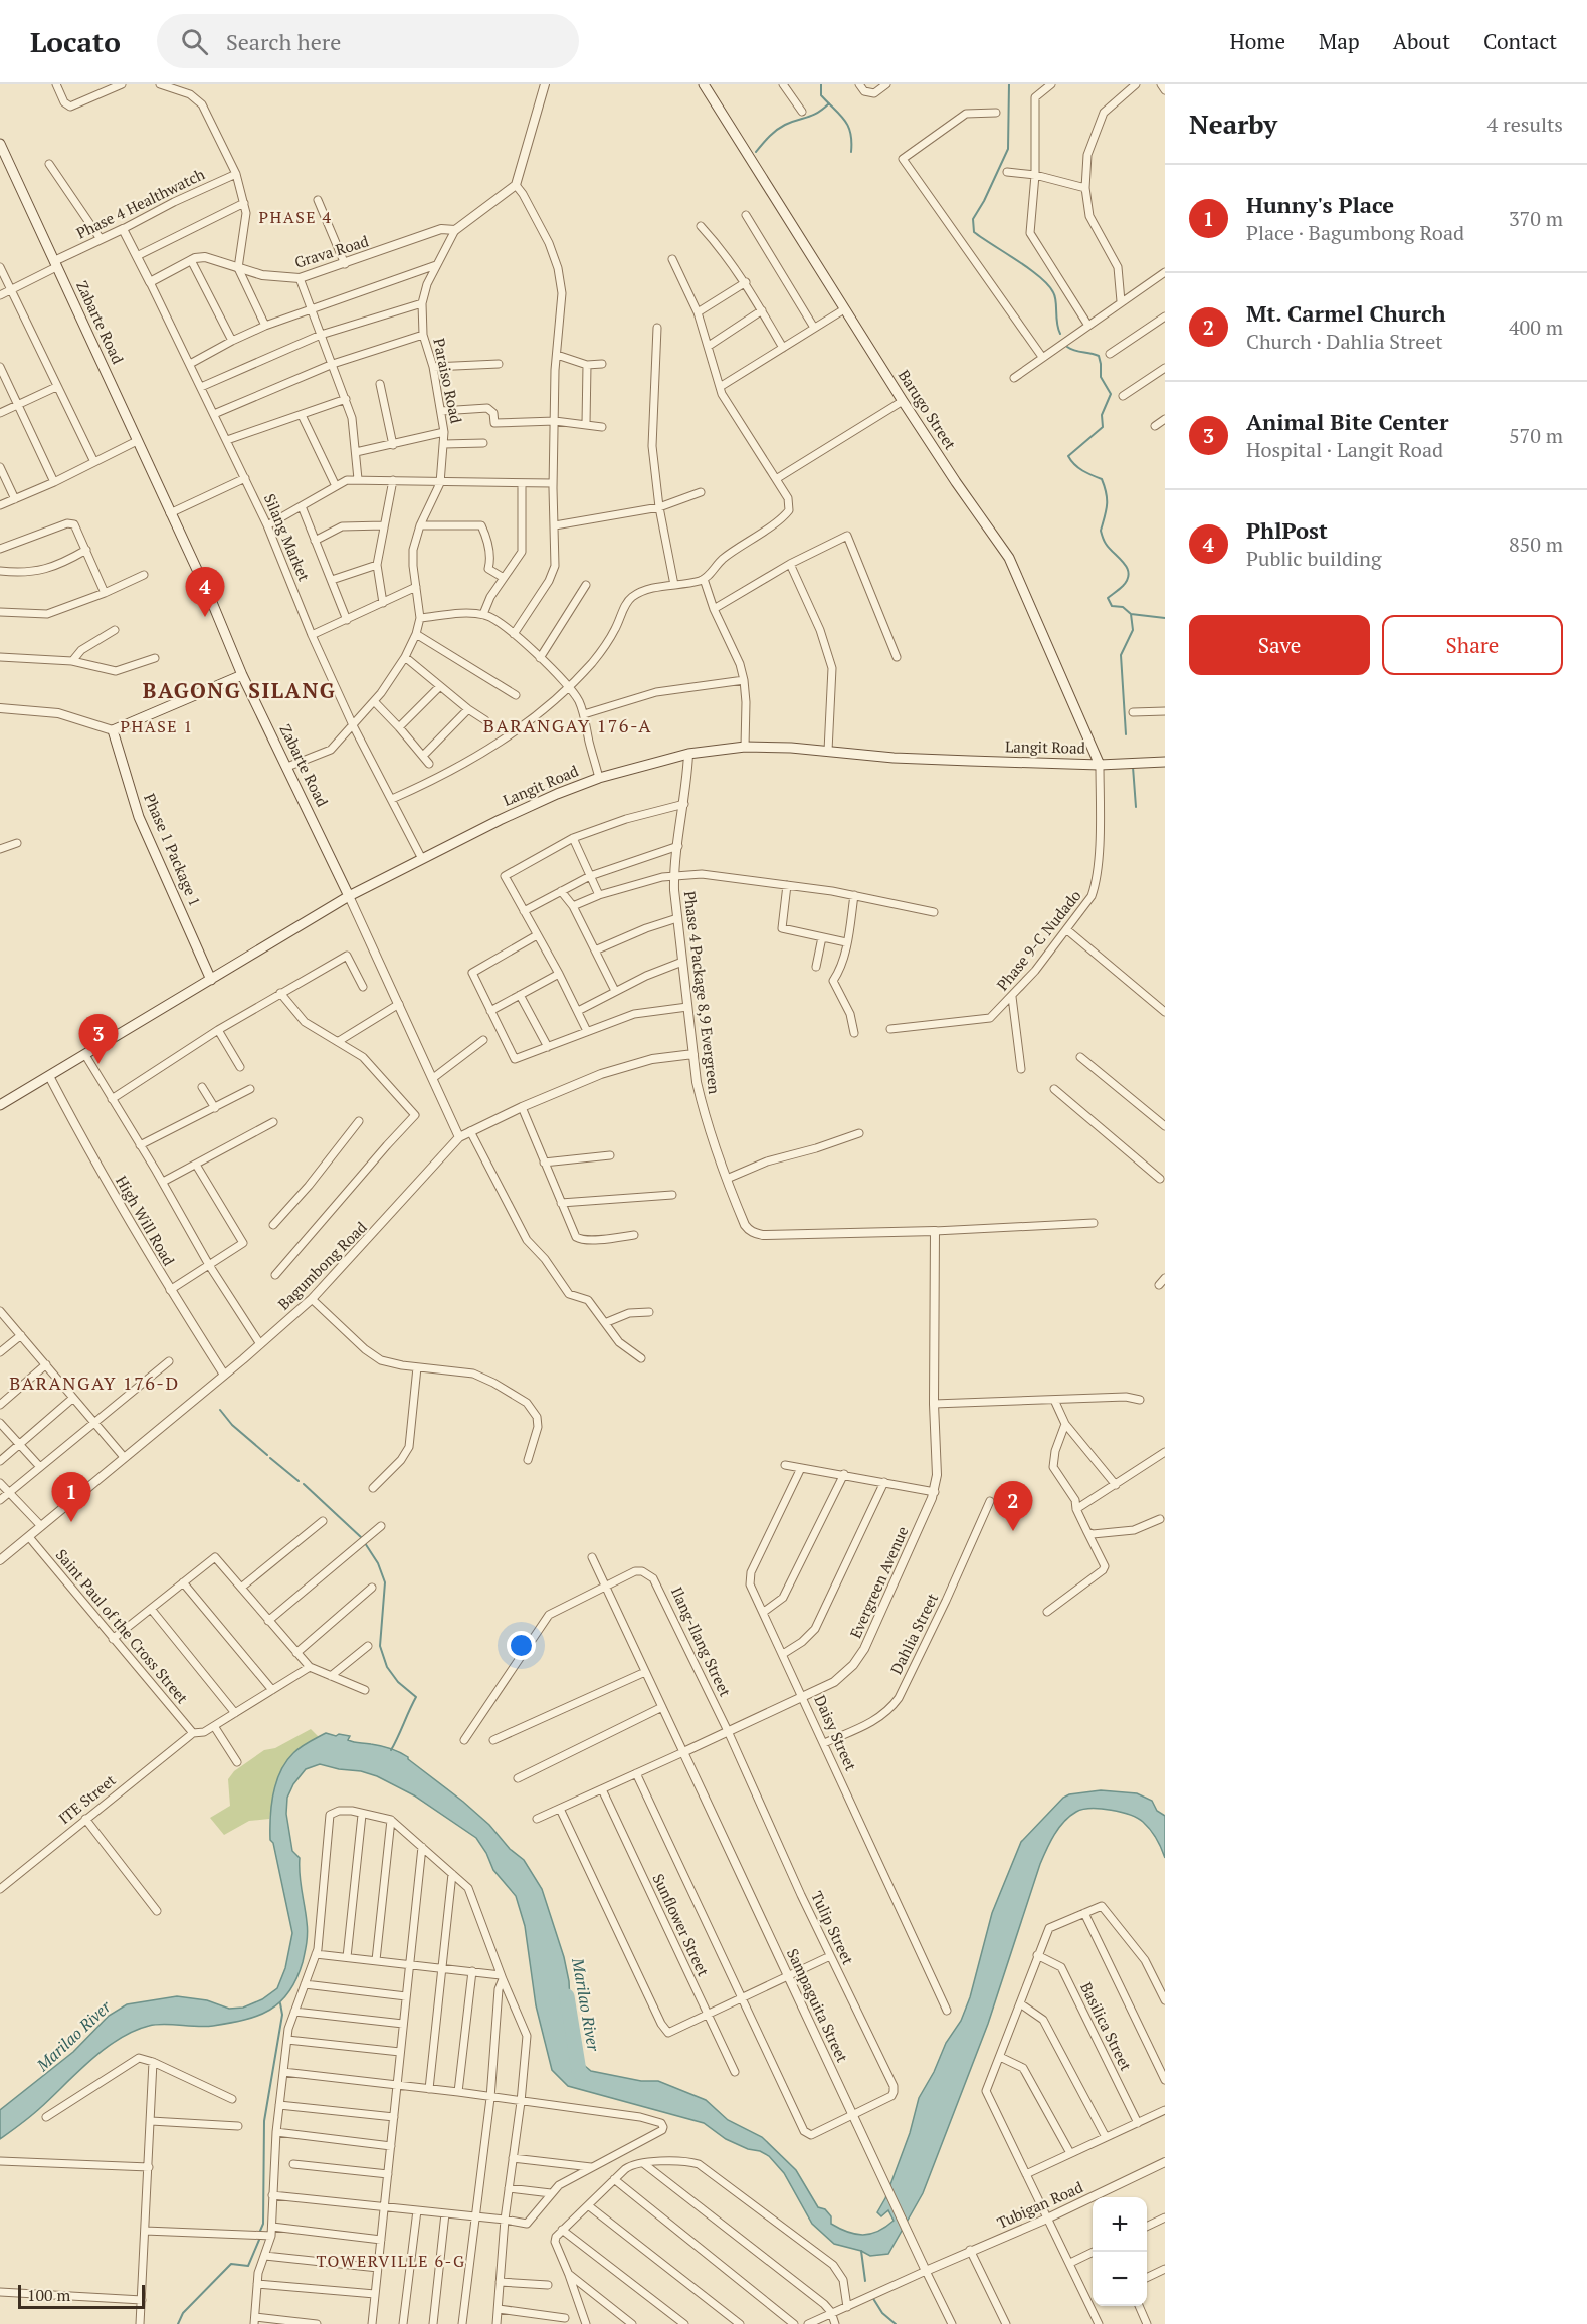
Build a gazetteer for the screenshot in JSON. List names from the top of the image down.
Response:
{
  "streets": {
    "main road": [
      "Zabarte Road",
      "Barugo Street",
      "Langit Road",
      "Phase 1 Package 1"
    ],
    "street": [
      "Phase 4 Healthwatch",
      "Grava Road",
      "Paraiso Road",
      "Silang Market",
      "Phase 9-C Nudado",
      "Phase 4 Package 8,9 Evergreen",
      "High Will Road",
      "Bagumbong Road",
      "Evergreen Avenue",
      "Saint Paul of the Cross Street",
      "Dahlia Street",
      "Ilang-Ilang Street",
      "Daisy Street",
      "ITE Street",
      "Sunflower Street",
      "Tulip Street",
      "Sampaguita Street",
      "Basilica Street",
      "Tubigan Road"
    ]
  },
  "crossings": [
    ["Phase 4 Healthwatch", "Zabarte Road"],
    ["Phase 4 Healthwatch", "Silang Market"],
    ["Grava Road", "Paraiso Road"],
    ["Zabarte Road", "Paraiso Road"],
    ["Zabarte Road", "Langit Road"],
    ["Zabarte Road", "Bagumbong Road"],
    ["Paraiso Road", "Silang Market"],
    ["Barugo Street", "Langit Road"],
    ["Barugo Street", "Phase 9-C Nudado"],
    ["Silang Market", "Langit Road"],
    ["Langit Road", "Phase 1 Package 1"],
    ["Langit Road", "Phase 9-C Nudado"],
    ["Langit Road", "Phase 4 Package 8,9 Evergreen"],
    ["Langit Road", "High Will Road"],
    ["Phase 4 Package 8,9 Evergreen", "Bagumbong Road"],
    ["Phase 4 Package 8,9 Evergreen", "Evergreen Avenue"],
    ["High Will Road", "Bagumbong Road"],
    ["Bagumbong Road", "Saint Paul of the Cross Street"],
    ["Evergreen Avenue", "Ilang-Ilang Street"],
    ["Evergreen Avenue", "Daisy Street"],
    ["Evergreen Avenue", "Sunflower Street"],
    ["Evergreen Avenue", "Tulip Street"],
    ["Evergreen Avenue", "Sampaguita Street"],
    ["Saint Paul of the Cross Street", "ITE Street"],
    ["Dahlia Street", "Daisy Street"],
    ["Ilang-Ilang Street", "Tulip Street"],
    ["Tulip Street", "Sampaguita Street"],
    ["Sampaguita Street", "Tubigan Road"]
  ],
  "districts": [
    "PHASE 4",
    "BAGONG SILANG",
    "PHASE 1",
    "BARANGAY 176-A",
    "BARANGAY 176-D",
    "TOWERVILLE 6-G"
  ],
  "water": ["Marilao River"],
  "scale_bar": "100 m",
  "page": {
    "header": "Locato",
    "search": "Search here",
    "nav": [
      "Home",
      "Map",
      "About",
      "Contact"
    ],
    "heading": ["Nearby", "4 results"],
    "list": [
      {
        "mark": "1",
        "name": "Hunny's Place",
        "note": "Place · Bagumbong Road",
        "value": "370 m"
      },
      {
        "mark": "2",
        "name": "Mt. Carmel Church",
        "note": "Church · Dahlia Street",
        "value": "400 m"
      },
      {
        "mark": "3",
        "name": "Animal Bite Center",
        "note": "Hospital · Langit Road",
        "value": "570 m"
      },
      {
        "mark": "4",
        "name": "PhlPost",
        "note": "Public building",
        "value": "850 m"
      }
    ],
    "pins": [
      "4",
      "3",
      "1",
      "2"
    ],
    "buttons": ["Save", "Share"],
    "map_buttons": ["+", "−"],
    "scale": "100 m"
  }
}
